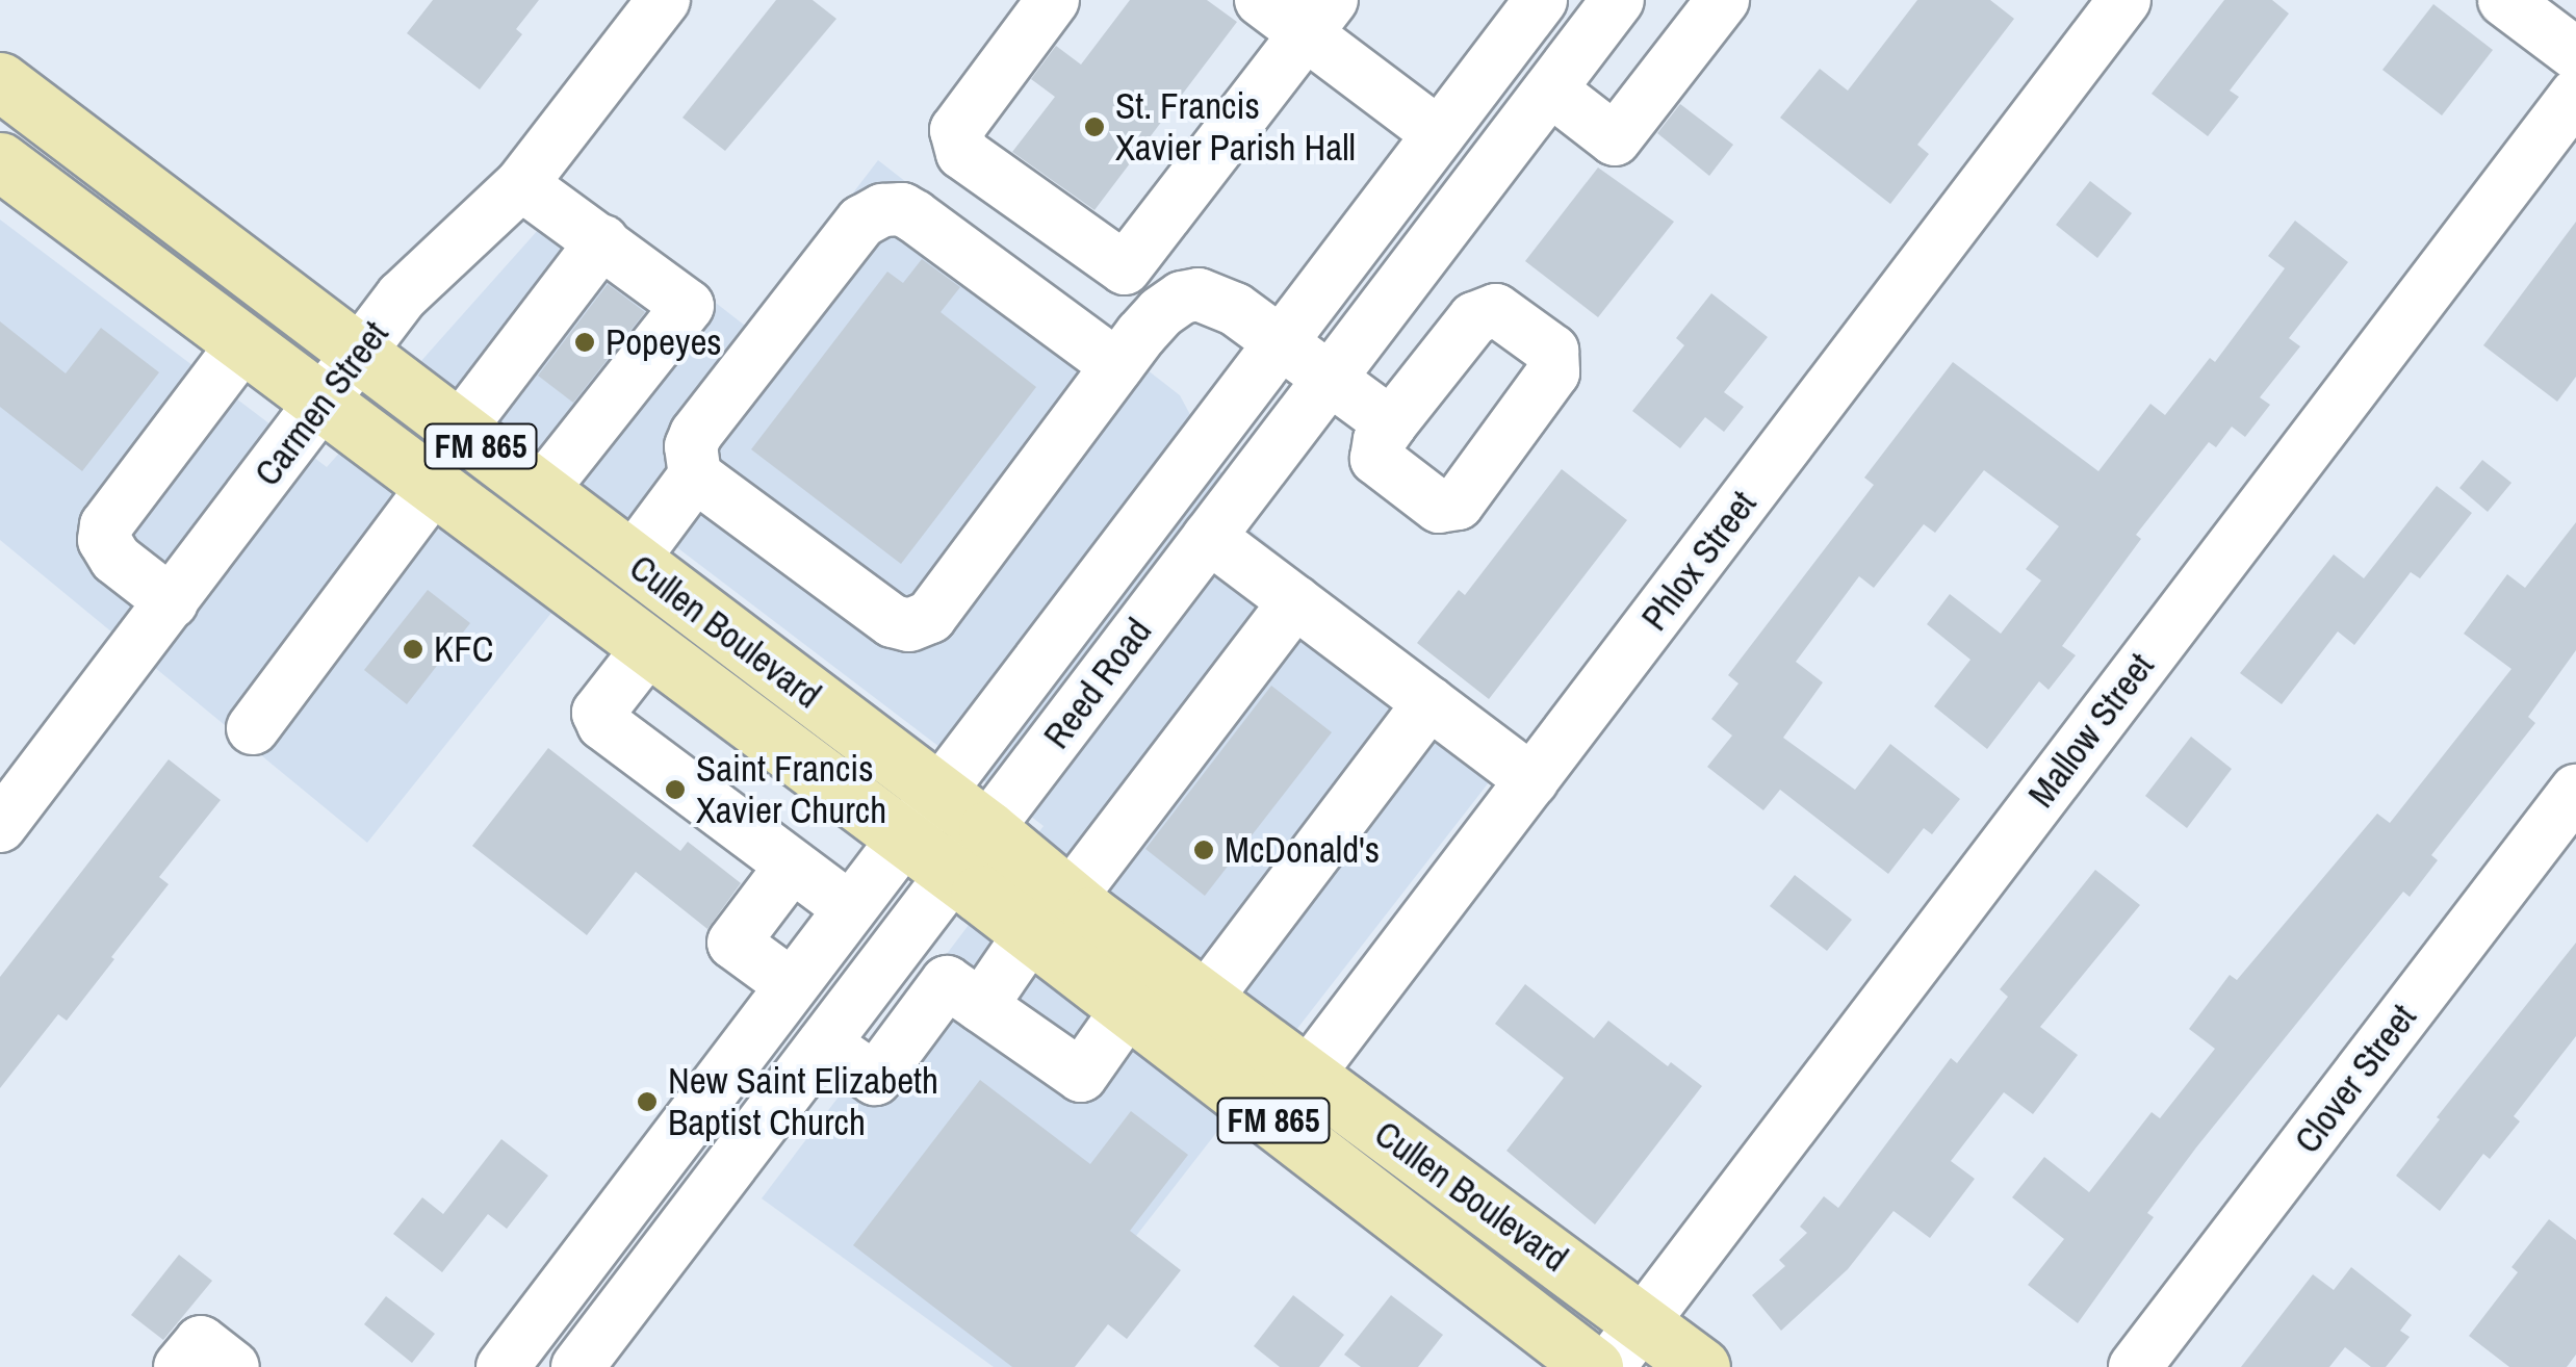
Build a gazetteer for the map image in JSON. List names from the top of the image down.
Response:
{
  "streets": {
    "main road": ["FM 865", "Cullen Boulevard"],
    "street": [
      "Carmen Street",
      "Phlox Street",
      "Reed Road",
      "Mallow Street",
      "Clover Street"
    ]
  },
  "crossings": [
    ["Carmen Street", "Cullen Boulevard"],
    ["Phlox Street", "Cullen Boulevard"],
    ["Cullen Boulevard", "Reed Road"],
    ["Cullen Boulevard", "Mallow Street"]
  ],
  "places": [
    "St. Francis Xavier Parish Hall",
    "Popeyes",
    "KFC",
    "Saint Francis Xavier Church",
    "McDonald's",
    "New Saint Elizabeth Baptist Church"
  ]
}
